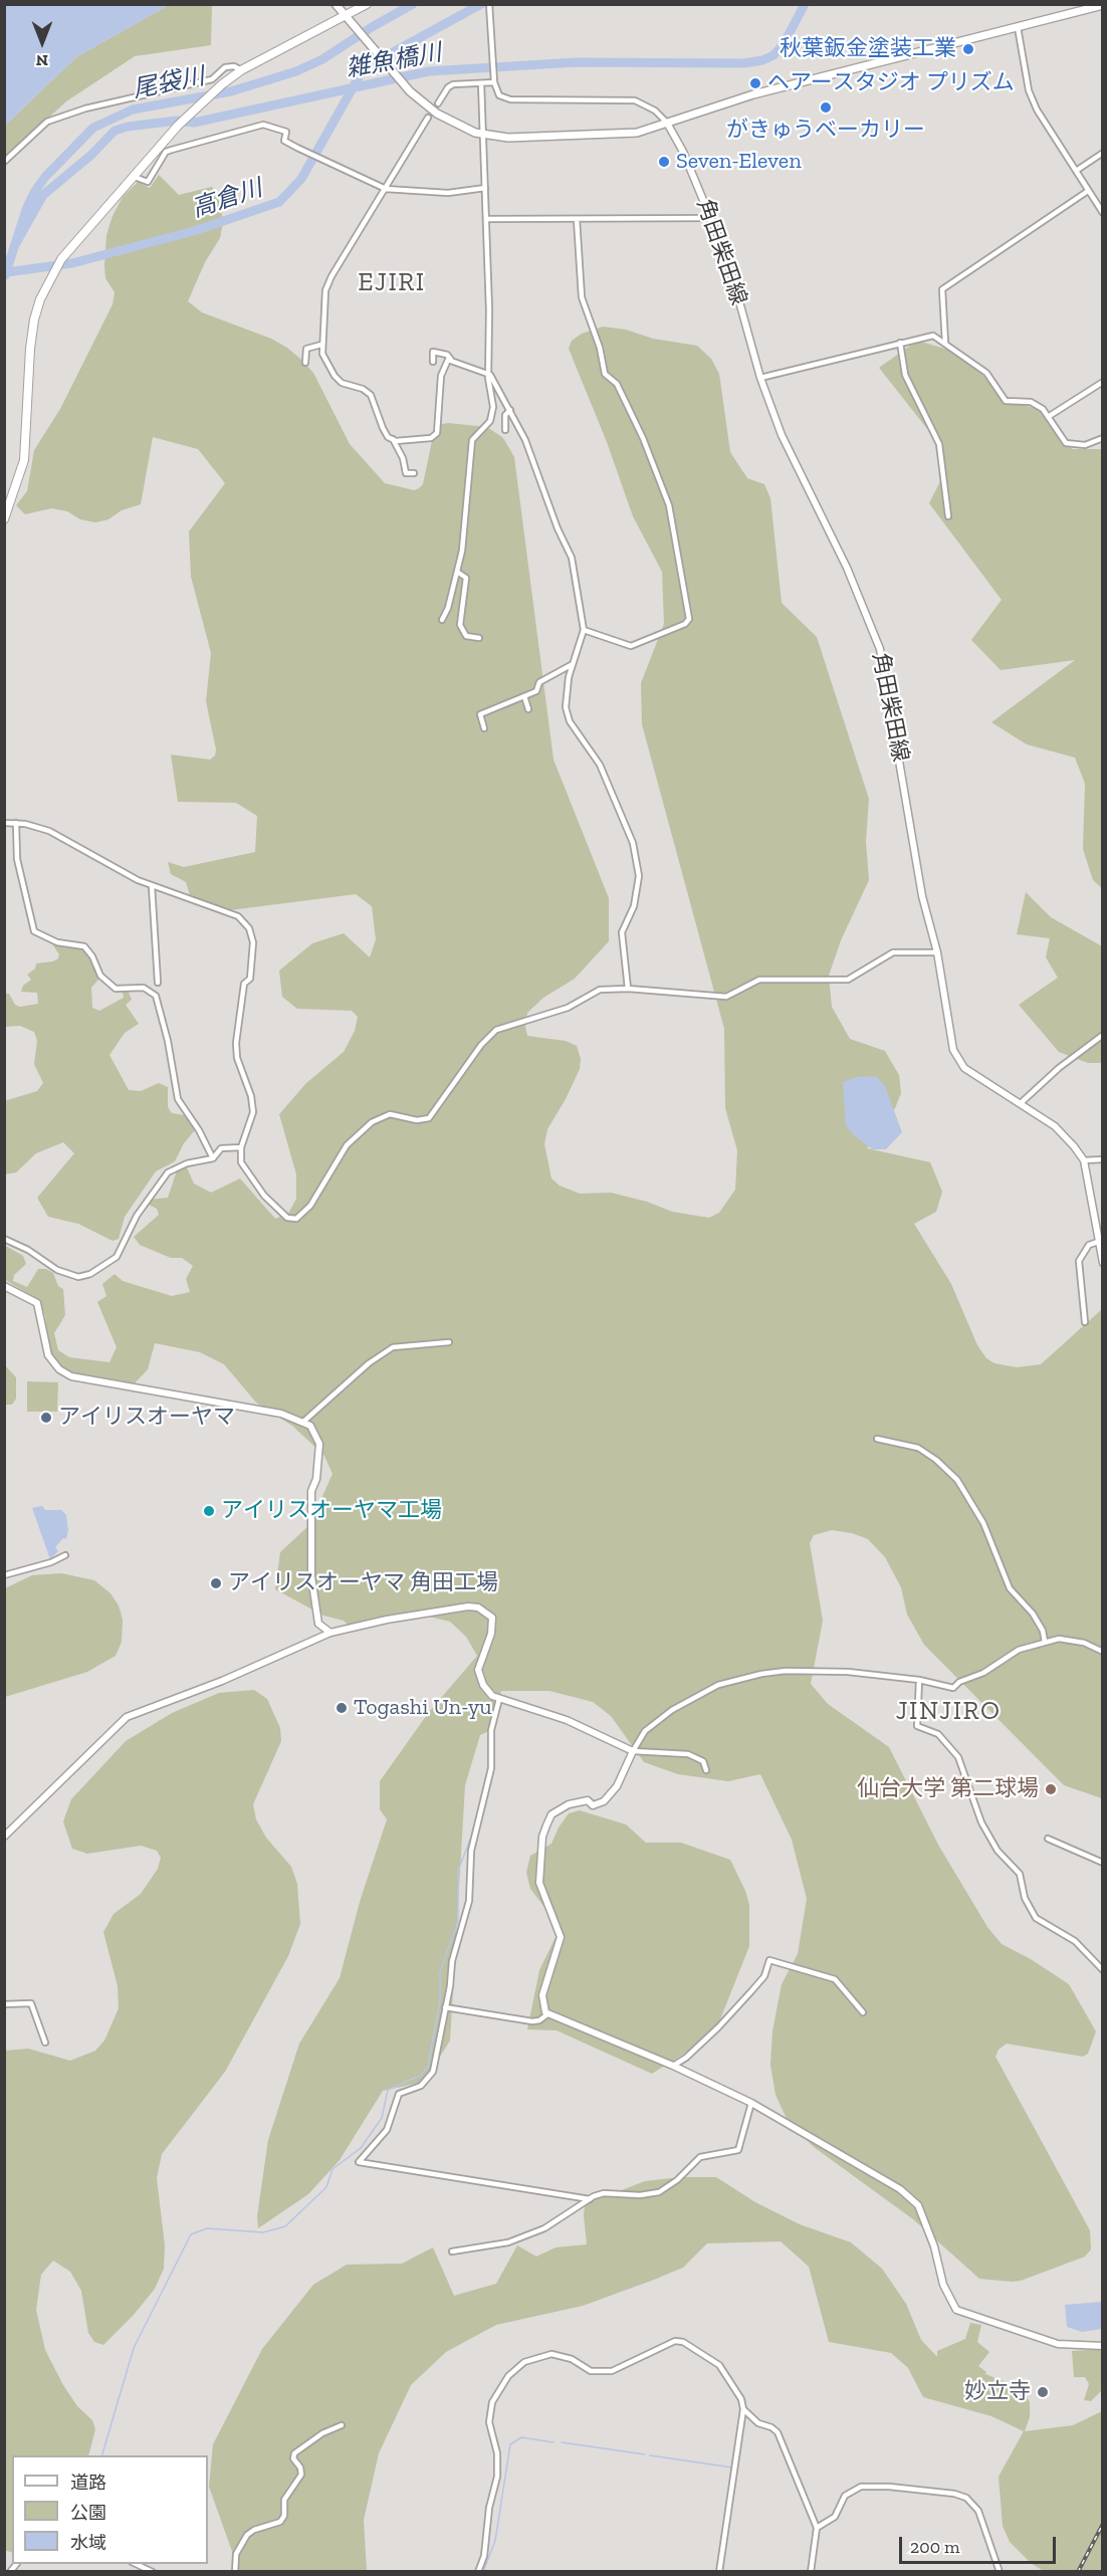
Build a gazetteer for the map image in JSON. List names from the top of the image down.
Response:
{
  "streets": {
    "street": ["角田柴田線"]
  },
  "districts": ["EJIRI", "JINJIRO"],
  "water": ["雑魚橋川", "尾袋川", "高倉川"],
  "places": [
    "秋葉鈑金塗装工業",
    "ヘアースタジオ プリズム",
    "がきゅうベーカリー",
    "Seven-Eleven",
    "アイリスオーヤマ",
    "アイリスオーヤマ工場",
    "アイリスオーヤマ 角田工場",
    "Togashi Un-yu",
    "仙台大学 第二球場",
    "妙立寺"
  ],
  "legend": ["道路", "公園", "水域"],
  "scale_bar": "200 m",
  "north": "bottom"
}
